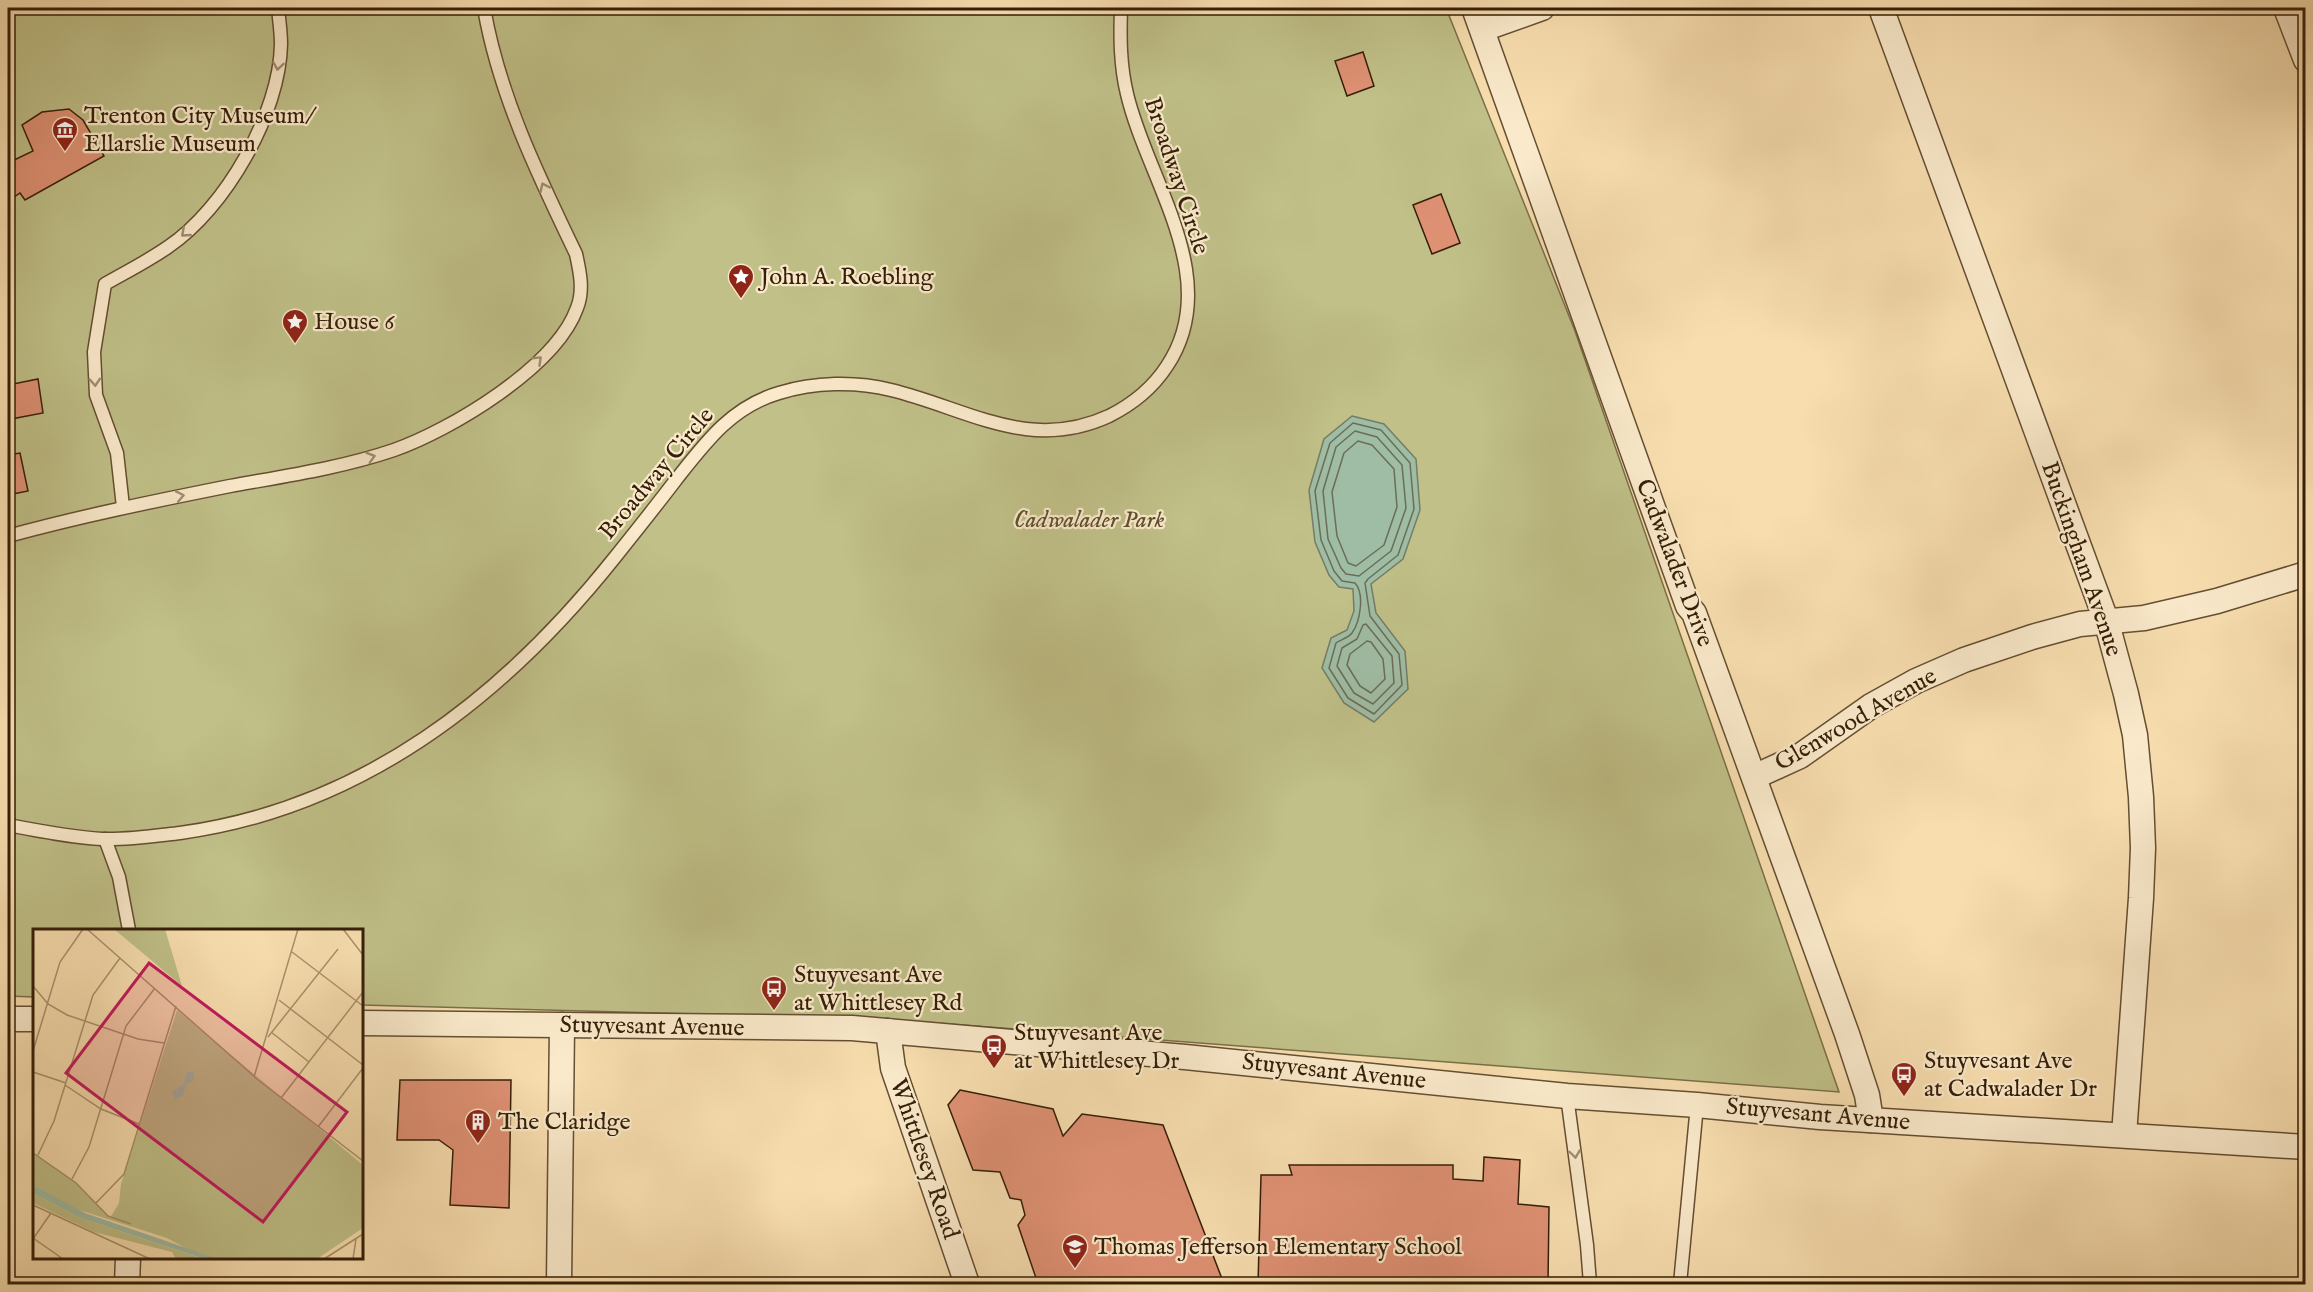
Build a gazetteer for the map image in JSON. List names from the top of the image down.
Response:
{
  "streets": {
    "street": [
      "Buckingham Avenue",
      "Cadwalader Drive",
      "Glenwood Avenue",
      "Stuyvesant Avenue",
      "Whittlesey Road"
    ],
    "lane": ["Broadway Circle"]
  },
  "crossings": [
    ["Buckingham Avenue", "Glenwood Avenue"],
    ["Buckingham Avenue", "Stuyvesant Avenue"],
    ["Cadwalader Drive", "Glenwood Avenue"],
    ["Cadwalader Drive", "Stuyvesant Avenue"],
    ["Stuyvesant Avenue", "Whittlesey Road"]
  ],
  "parks": ["Cadwalader Park"],
  "places": {
    "museum": ["Trenton City Museum/ Ellarslie Museum"],
    "place": ["John A. Roebling", "House 6"],
    "bus stop": ["Stuyvesant Ave at Whittlesey Rd", "Stuyvesant Ave at Whittlesey Dr", "Stuyvesant Ave at Cadwalader Dr"],
    "building": ["The Claridge"],
    "school or university": ["Thomas Jefferson Elementary School"]
  }
}
